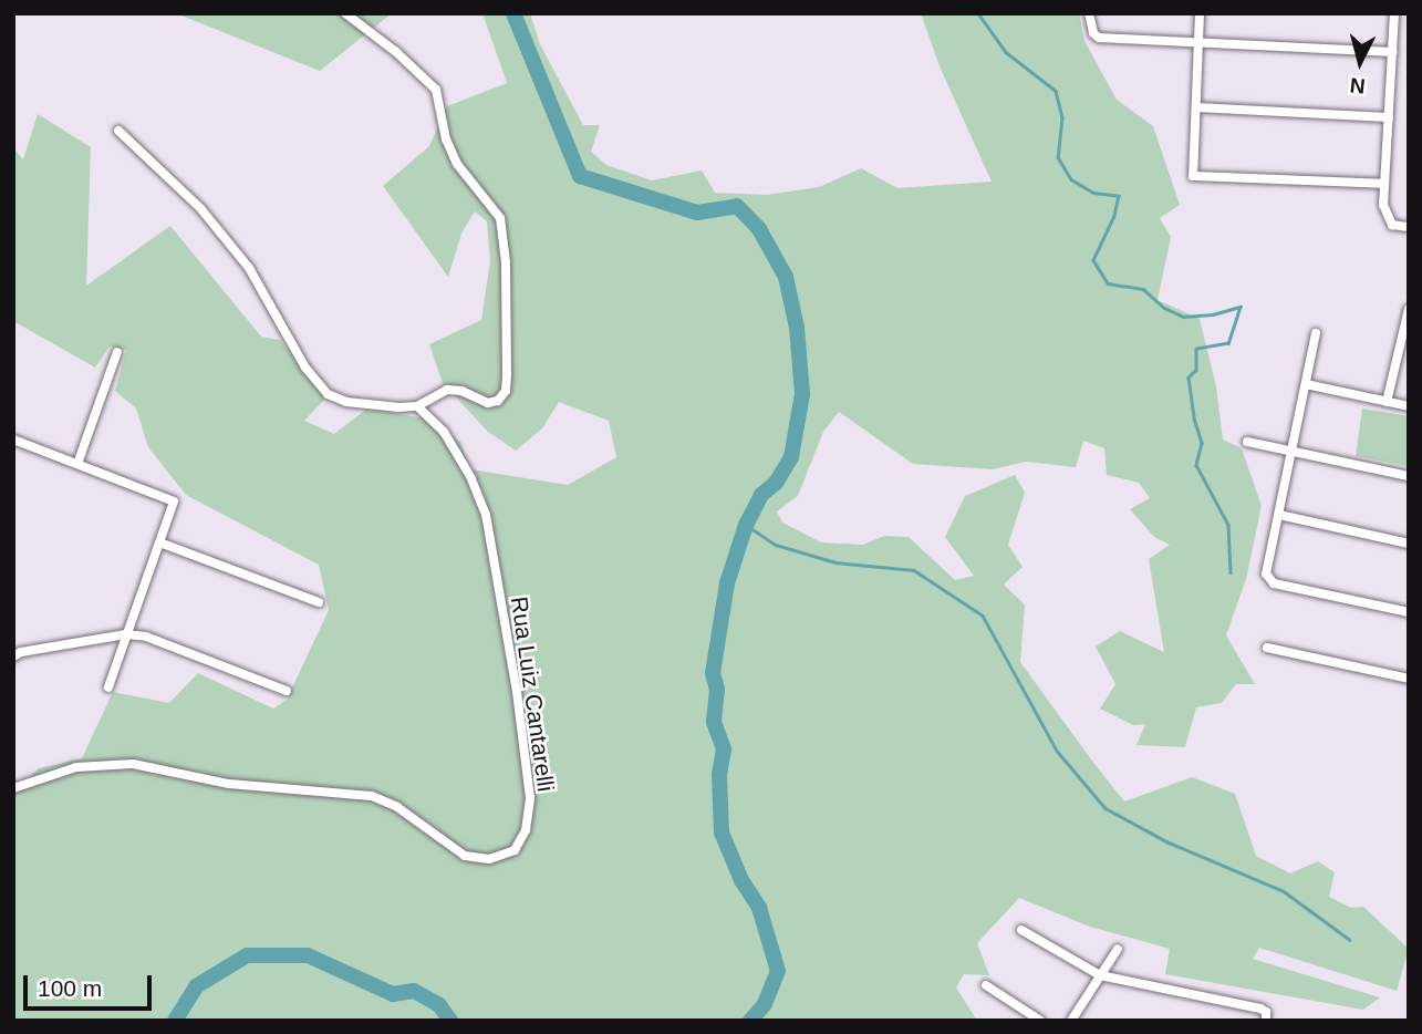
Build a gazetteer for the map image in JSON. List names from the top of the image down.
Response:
{
  "streets": {
    "street": ["Rua Luiz Cantarelli"]
  },
  "scale_bar": "100 m",
  "north": "bottom"
}
